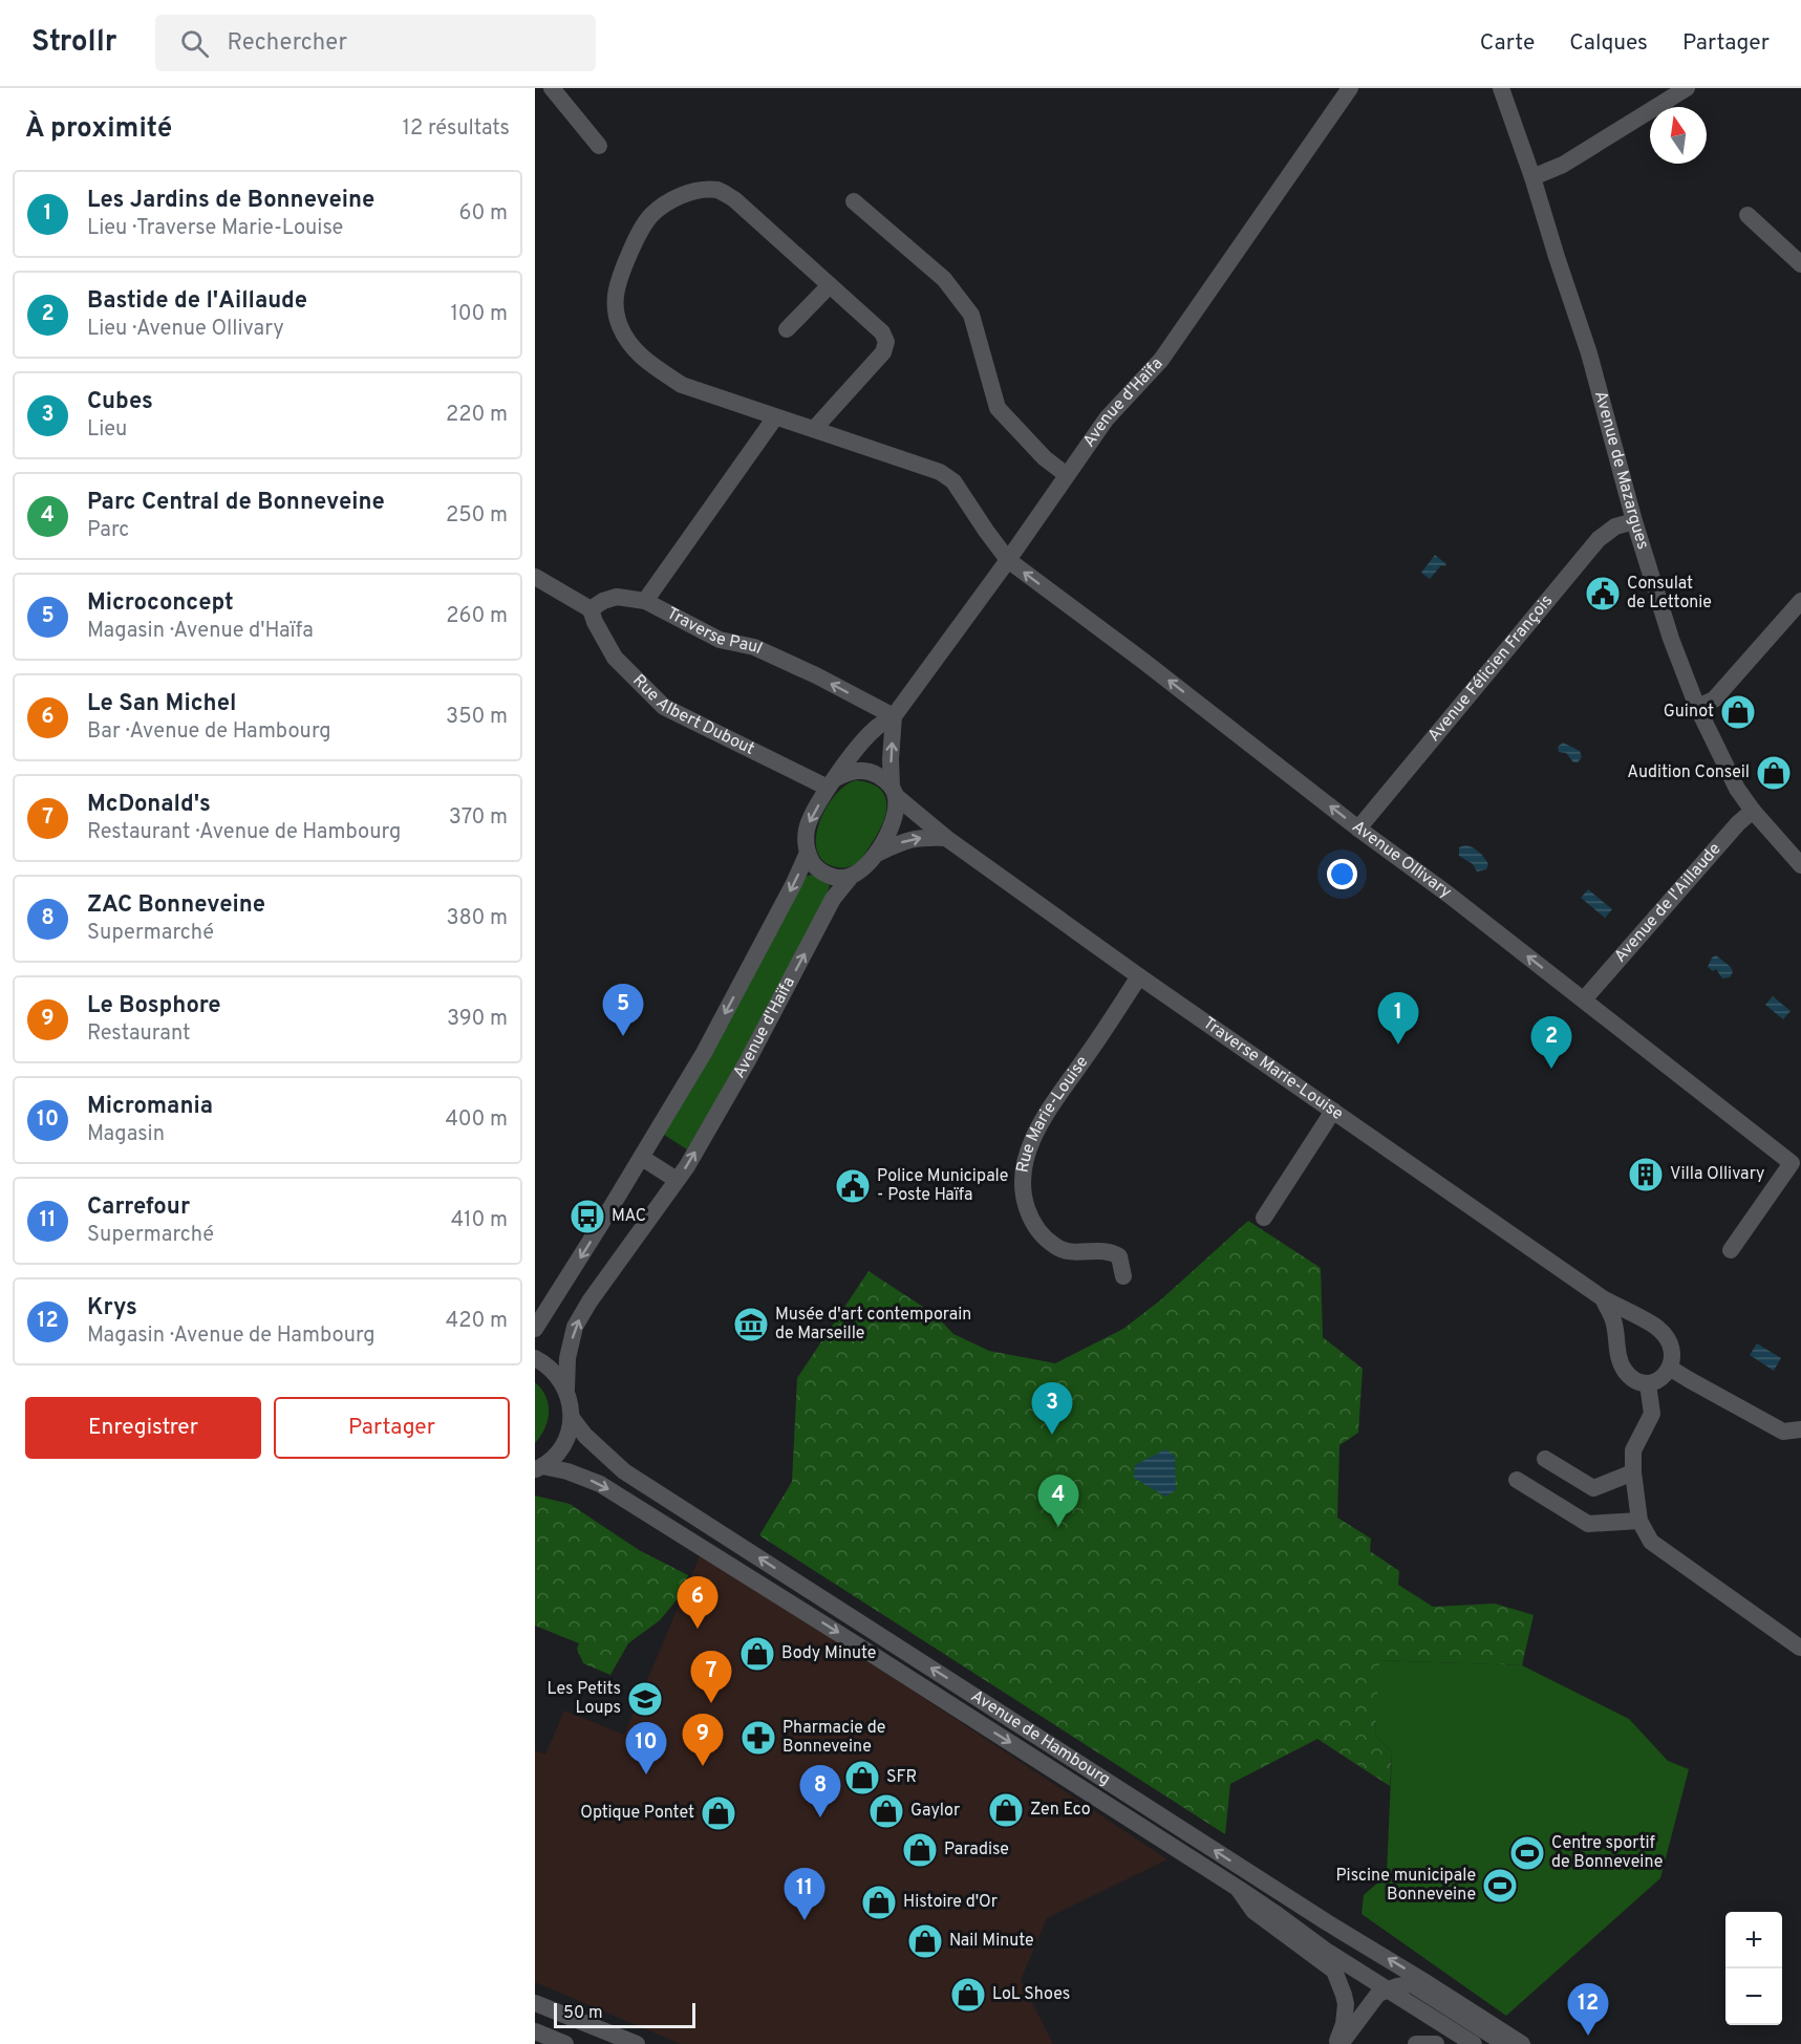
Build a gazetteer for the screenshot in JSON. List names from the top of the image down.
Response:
{
  "streets": {
    "street": [
      "Avenue d'Haïfa",
      "Avenue de Mazargues",
      "Traverse Paul",
      "Avenue Félicien François",
      "Rue Albert Dubout",
      "Avenue Ollivary",
      "Avenue de l'Aillaude",
      "Traverse Marie-Louise",
      "Rue Marie-Louise",
      "Avenue de Hambourg"
    ]
  },
  "crossings": [
    ["Avenue d'Haïfa", "Traverse Paul"],
    ["Avenue d'Haïfa", "Rue Albert Dubout"],
    ["Avenue d'Haïfa", "Avenue Ollivary"],
    ["Avenue d'Haïfa", "Traverse Marie-Louise"],
    ["Avenue d'Haïfa", "Avenue de Hambourg"],
    ["Avenue de Mazargues", "Avenue Félicien François"],
    ["Avenue de Mazargues", "Avenue de l'Aillaude"],
    ["Traverse Paul", "Rue Albert Dubout"],
    ["Avenue Félicien François", "Avenue Ollivary"],
    ["Rue Albert Dubout", "Traverse Marie-Louise"],
    ["Avenue Ollivary", "Avenue de l'Aillaude"],
    ["Traverse Marie-Louise", "Rue Marie-Louise"]
  ],
  "one_way": ["Traverse Paul"],
  "places": {
    "public building": ["Consulat de Lettonie", "Police Municipale - Poste Haïfa"],
    "shop": [
      "Guinot",
      "Audition Conseil",
      "Body Minute",
      "SFR",
      "Zen Eco",
      "Gaylor",
      "Optique Pontet",
      "Paradise",
      "Histoire d'Or",
      "Nail Minute",
      "LoL Shoes"
    ],
    "building": ["Villa Ollivary"],
    "bus stop": ["MAC"],
    "museum": ["Musée d'art contemporain de Marseille"],
    "school or university": ["Les Petits Loups"],
    "pharmacy": ["Pharmacie de Bonneveine"],
    "sports": ["Centre sportif de Bonneveine", "Piscine municipale Bonneveine"]
  },
  "scale_bar": "50 m",
  "north": "top",
  "page": {
    "header": "Strollr",
    "search": "Rechercher",
    "nav": ["Carte", "Calques", "Partager"],
    "heading": ["À proximité", "12 résultats"],
    "list": [
      {
        "mark": "1",
        "name": "Les Jardins de Bonneveine",
        "note": "Lieu · Traverse Marie-Louise",
        "value": "60 m"
      },
      {
        "mark": "2",
        "name": "Bastide de l'Aillaude",
        "note": "Lieu · Avenue Ollivary",
        "value": "100 m"
      },
      {
        "mark": "3",
        "name": "Cubes",
        "note": "Lieu",
        "value": "220 m"
      },
      {
        "mark": "4",
        "name": "Parc Central de Bonneveine",
        "note": "Parc",
        "value": "250 m"
      },
      {
        "mark": "5",
        "name": "Microconcept",
        "note": "Magasin · Avenue d'Haïfa",
        "value": "260 m"
      },
      {
        "mark": "6",
        "name": "Le San Michel",
        "note": "Bar · Avenue de Hambourg",
        "value": "350 m"
      },
      {
        "mark": "7",
        "name": "McDonald's",
        "note": "Restaurant · Avenue de Hambourg",
        "value": "370 m"
      },
      {
        "mark": "8",
        "name": "ZAC Bonneveine",
        "note": "Supermarché",
        "value": "380 m"
      },
      {
        "mark": "9",
        "name": "Le Bosphore",
        "note": "Restaurant",
        "value": "390 m"
      },
      {
        "mark": "10",
        "name": "Micromania",
        "note": "Magasin",
        "value": "400 m"
      },
      {
        "mark": "11",
        "name": "Carrefour",
        "note": "Supermarché",
        "value": "410 m"
      },
      {
        "mark": "12",
        "name": "Krys",
        "note": "Magasin · Avenue de Hambourg",
        "value": "420 m"
      }
    ],
    "pins": [
      "5",
      "1",
      "2",
      "3",
      "4",
      "6",
      "7",
      "9",
      "10",
      "8",
      "11",
      "12"
    ],
    "buttons": ["Enregistrer", "Partager"],
    "map_buttons": ["+", "−"],
    "scale": "50 m"
  }
}
